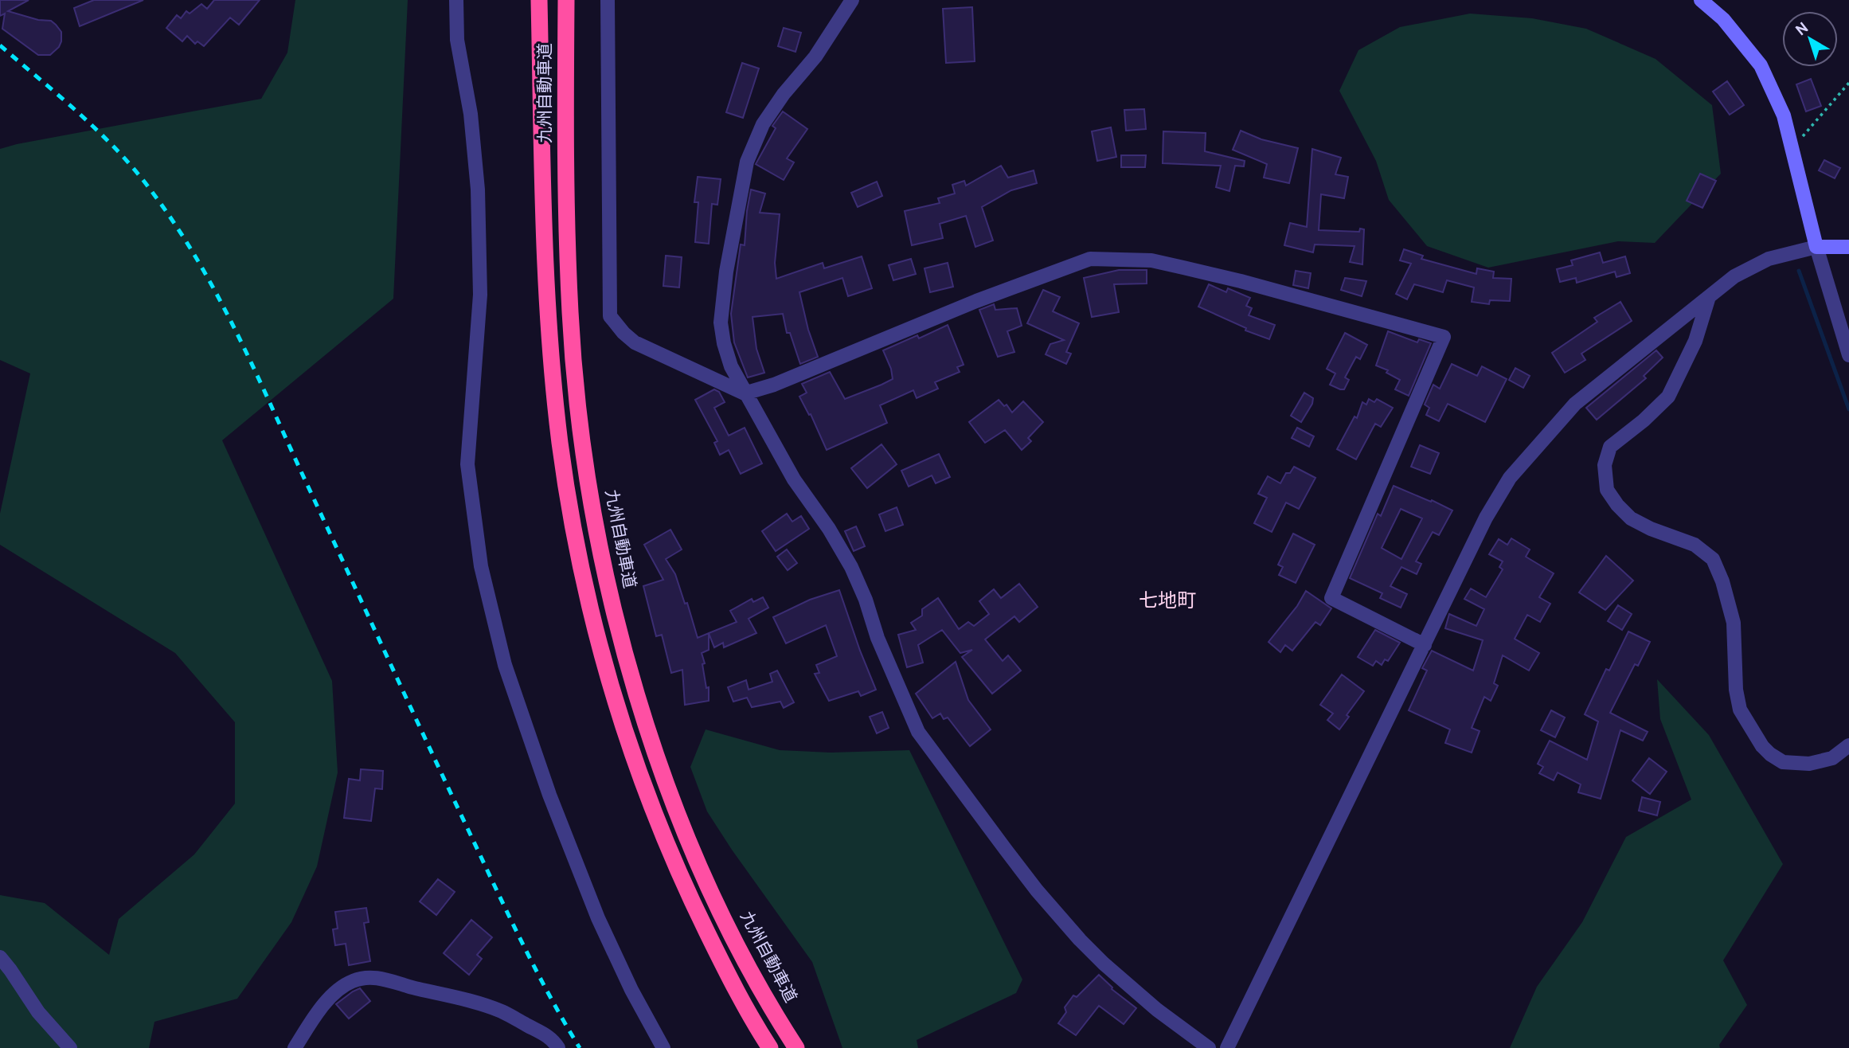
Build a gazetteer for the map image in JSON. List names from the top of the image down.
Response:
{
  "streets": {
    "highway": ["九州自動車道"]
  },
  "districts": ["七地町"],
  "north": "top left"
}
